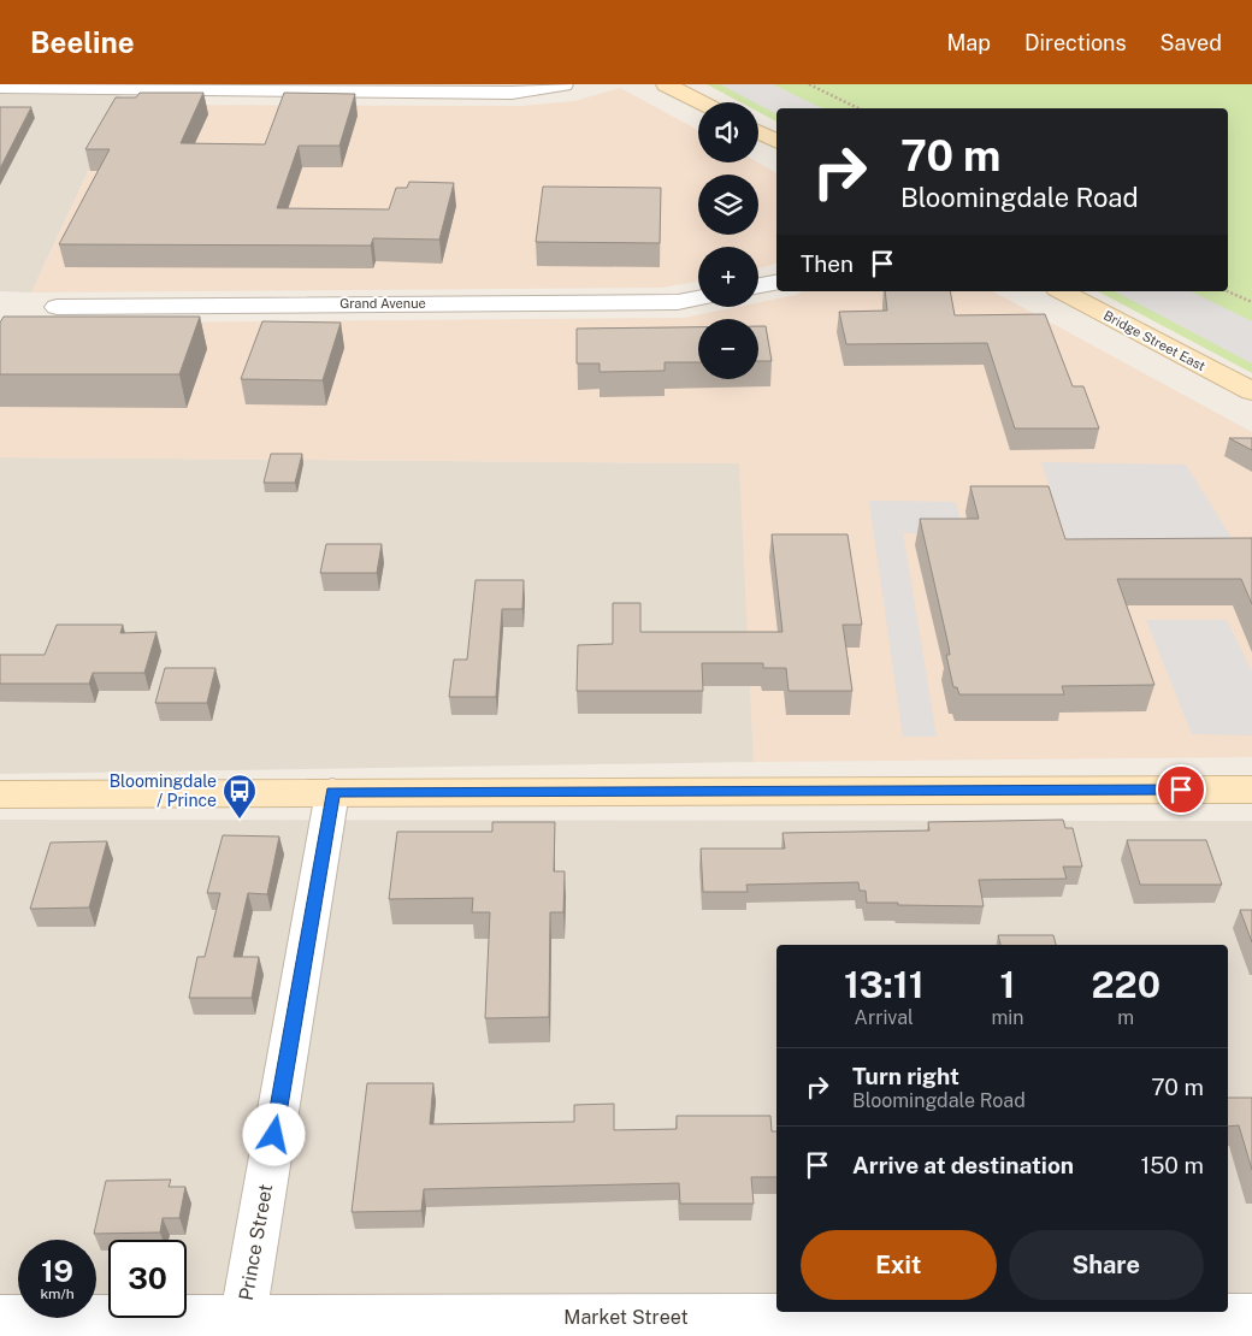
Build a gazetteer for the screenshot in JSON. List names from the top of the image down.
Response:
{
  "streets": {
    "main road": ["Bridge Street East"],
    "street": ["Grand Avenue", "Prince Street", "Market Street"]
  },
  "crossings": [
    ["Prince Street", "Market Street"]
  ],
  "places": {
    "bus stop": ["Bloomingdale / Prince"]
  },
  "page": {
    "header": "Beeline",
    "nav": ["Map", "Directions", "Saved"],
    "map_buttons": ["+", "−"],
    "turn": ["70 m", "Bloomingdale Road"],
    "then": "Then",
    "eta": [
      "13:11",
      "Arrival",
      "1",
      "min",
      "220",
      "m"
    ],
    "list": [
      {
        "name": "Turn right",
        "note": "Bloomingdale Road",
        "value": "70 m"
      },
      {
        "name": "Arrive at destination",
        "value": "150 m"
      }
    ],
    "buttons": ["Exit", "Share"],
    "speed": "19 km/h",
    "limit": "30"
  }
}
